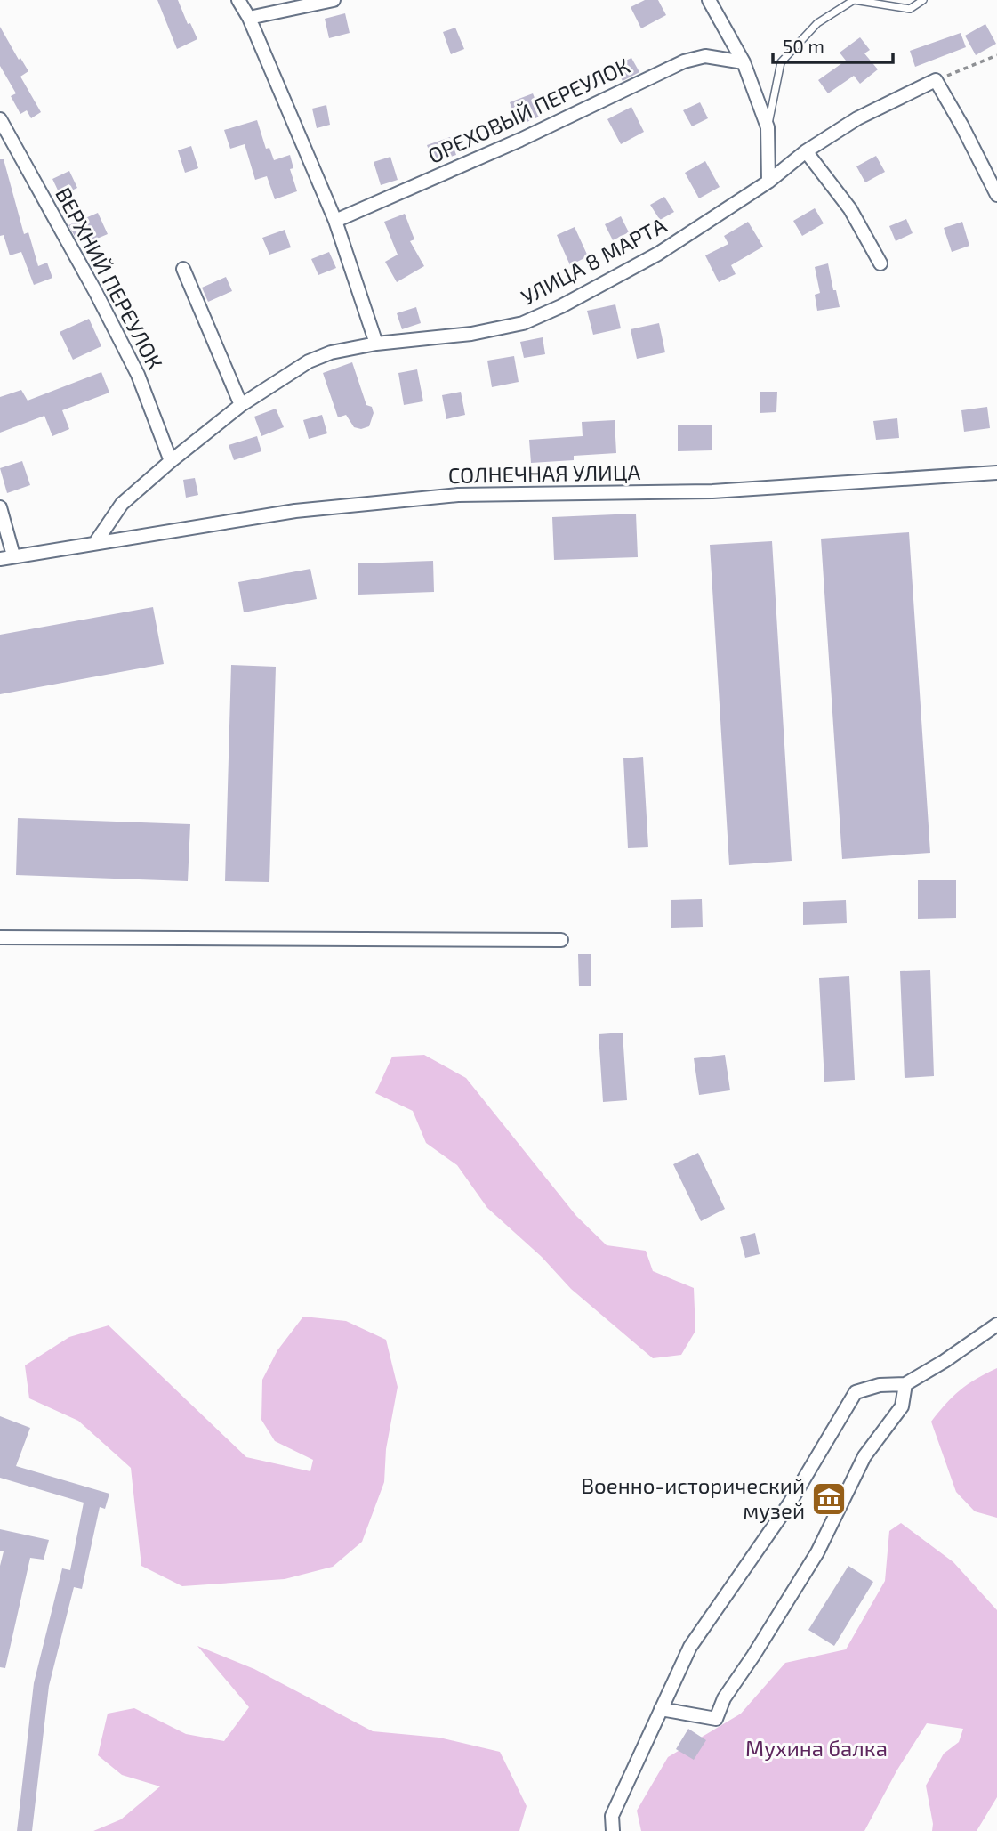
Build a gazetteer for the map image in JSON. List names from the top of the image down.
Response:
{
  "streets": {
    "street": [
      "ОРЕХОВЫЙ ПЕРЕУЛОК",
      "УЛИЦА 8 МАРТА",
      "ВЕРХНИЙ ПЕРЕУЛОК",
      "СОЛНЕЧНАЯ УЛИЦА"
    ]
  },
  "crossings": [
    ["УЛИЦА 8 МАРТА", "ВЕРХНИЙ ПЕРЕУЛОК"],
    ["УЛИЦА 8 МАРТА", "СОЛНЕЧНАЯ УЛИЦА"]
  ],
  "parks": ["Мухина балка"],
  "places": {
    "museum": ["Военно-исторический музей"]
  },
  "scale_bar": "50 m"
}
